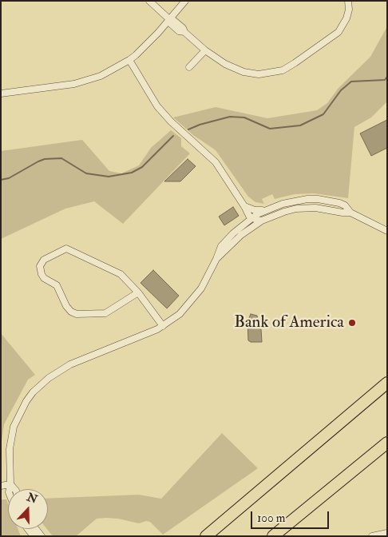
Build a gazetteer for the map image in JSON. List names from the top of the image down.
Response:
{
  "places": ["Bank of America"],
  "scale_bar": "100 m",
  "north": "top"
}
